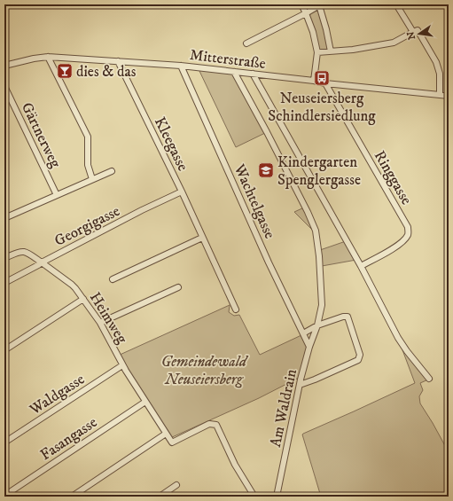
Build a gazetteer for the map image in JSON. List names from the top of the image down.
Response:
{
  "streets": {
    "street": [
      "Mitterstraße",
      "Gärtnerweg",
      "Kleegasse",
      "Ringgasse",
      "Wachtelgasse",
      "Georgigasse",
      "Heimweg",
      "Waldgasse",
      "Am Waldrain",
      "Fasangasse"
    ]
  },
  "crossings": [
    ["Mitterstraße", "Kleegasse"],
    ["Mitterstraße", "Ringgasse"],
    ["Mitterstraße", "Wachtelgasse"],
    ["Mitterstraße", "Am Waldrain"],
    ["Kleegasse", "Georgigasse"],
    ["Wachtelgasse", "Am Waldrain"],
    ["Georgigasse", "Heimweg"],
    ["Heimweg", "Waldgasse"],
    ["Heimweg", "Fasangasse"]
  ],
  "parks": ["Gemeindewald Neuseiersberg"],
  "places": {
    "bar": ["dies & das"],
    "bus stop": ["Neuseiersberg Schindlersiedlung"],
    "school or university": ["Kindergarten Spenglergasse"]
  },
  "north": "left"
}
